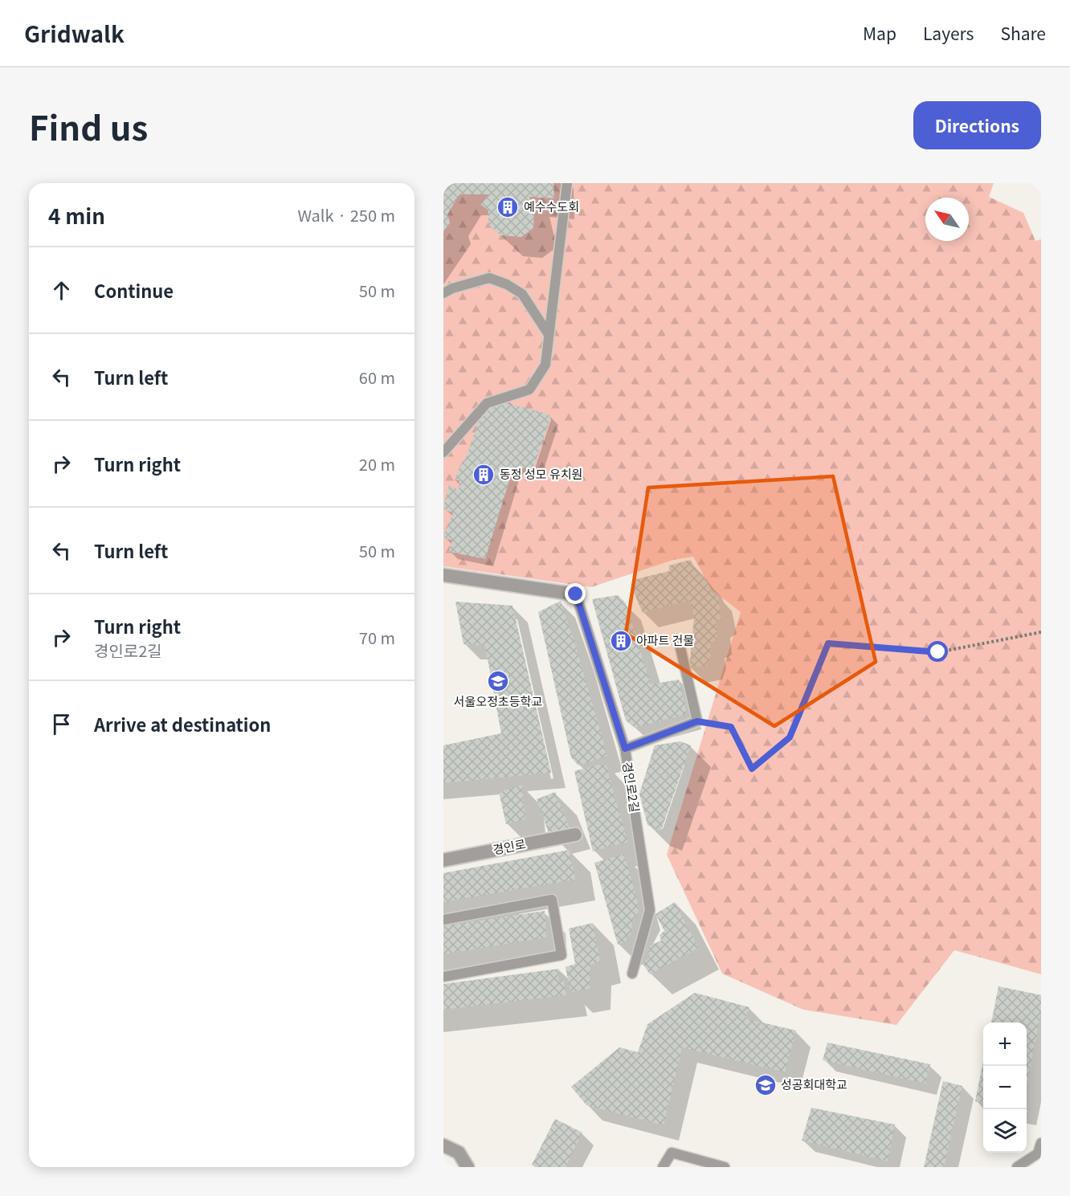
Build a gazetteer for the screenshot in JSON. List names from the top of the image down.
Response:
{
  "streets": {
    "street": ["경인로2길", "경인로"]
  },
  "places": {
    "building": ["예수수도회", "동정 성모 유치원", "아파트 건물"],
    "school or university": ["서울오정초등학교", "성공회대학교"]
  },
  "north": "top left",
  "page": {
    "header": "Gridwalk",
    "nav": ["Map", "Layers", "Share"],
    "title": "Find us",
    "buttons": "Directions",
    "heading": ["4 min", "Walk · 250 m"],
    "list": [
      ["Continue", "50 m"],
      ["Turn left", "60 m"],
      ["Turn right", "20 m"],
      ["Turn left", "50 m"],
      ["Turn right", "경인로2길", "70 m"],
      "Arrive at destination"
    ],
    "map_buttons": ["+", "−"]
  }
}
